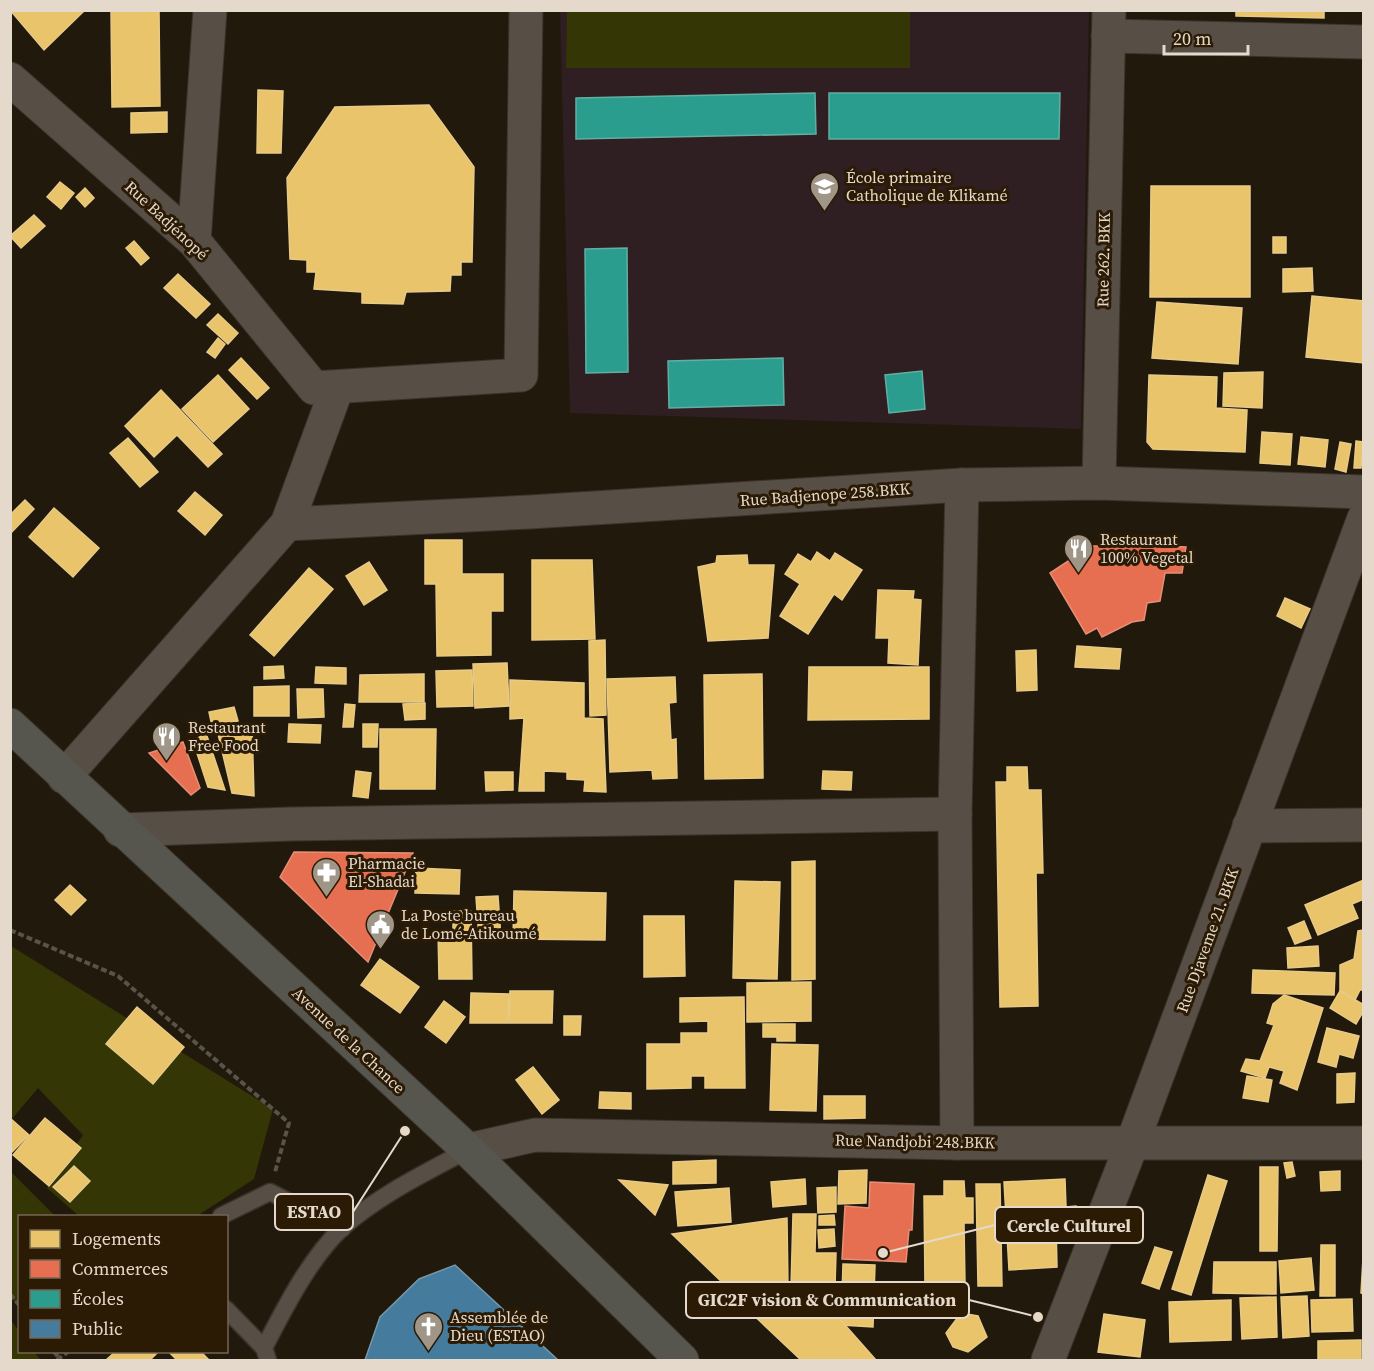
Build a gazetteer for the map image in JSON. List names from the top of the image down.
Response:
{
  "streets": {
    "main road": ["Avenue de la Chance"],
    "street": [
      "Rue Badjénopé",
      "Rue 262. BKK",
      "Rue Badjenope 258.BKK",
      "Rue Djaveme 21. BKK",
      "Rue Nandjobi 248.BKK"
    ]
  },
  "crossings": [
    ["Rue 262. BKK", "Rue Badjenope 258.BKK"],
    ["Rue Djaveme 21. BKK", "Rue Nandjobi 248.BKK"],
    ["Avenue de la Chance", "Rue Nandjobi 248.BKK"]
  ],
  "places": {
    "school or university": ["École primaire Catholique de Klikamé"],
    "restaurant": ["Restaurant 100% Vegetal", "Restaurant Free Food"],
    "pharmacy": ["Pharmacie El-Shadai"],
    "public building": ["La Poste bureau de Lomé-Atikoumé"],
    "other": ["ESTAO", "Cercle Culturel", "GIC2F vision & Communication"],
    "church": ["Assemblée de Dieu (ESTAO)"]
  },
  "legend": [
    "Logements",
    "Commerces",
    "Écoles",
    "Public"
  ],
  "scale_bar": "20 m"
}
